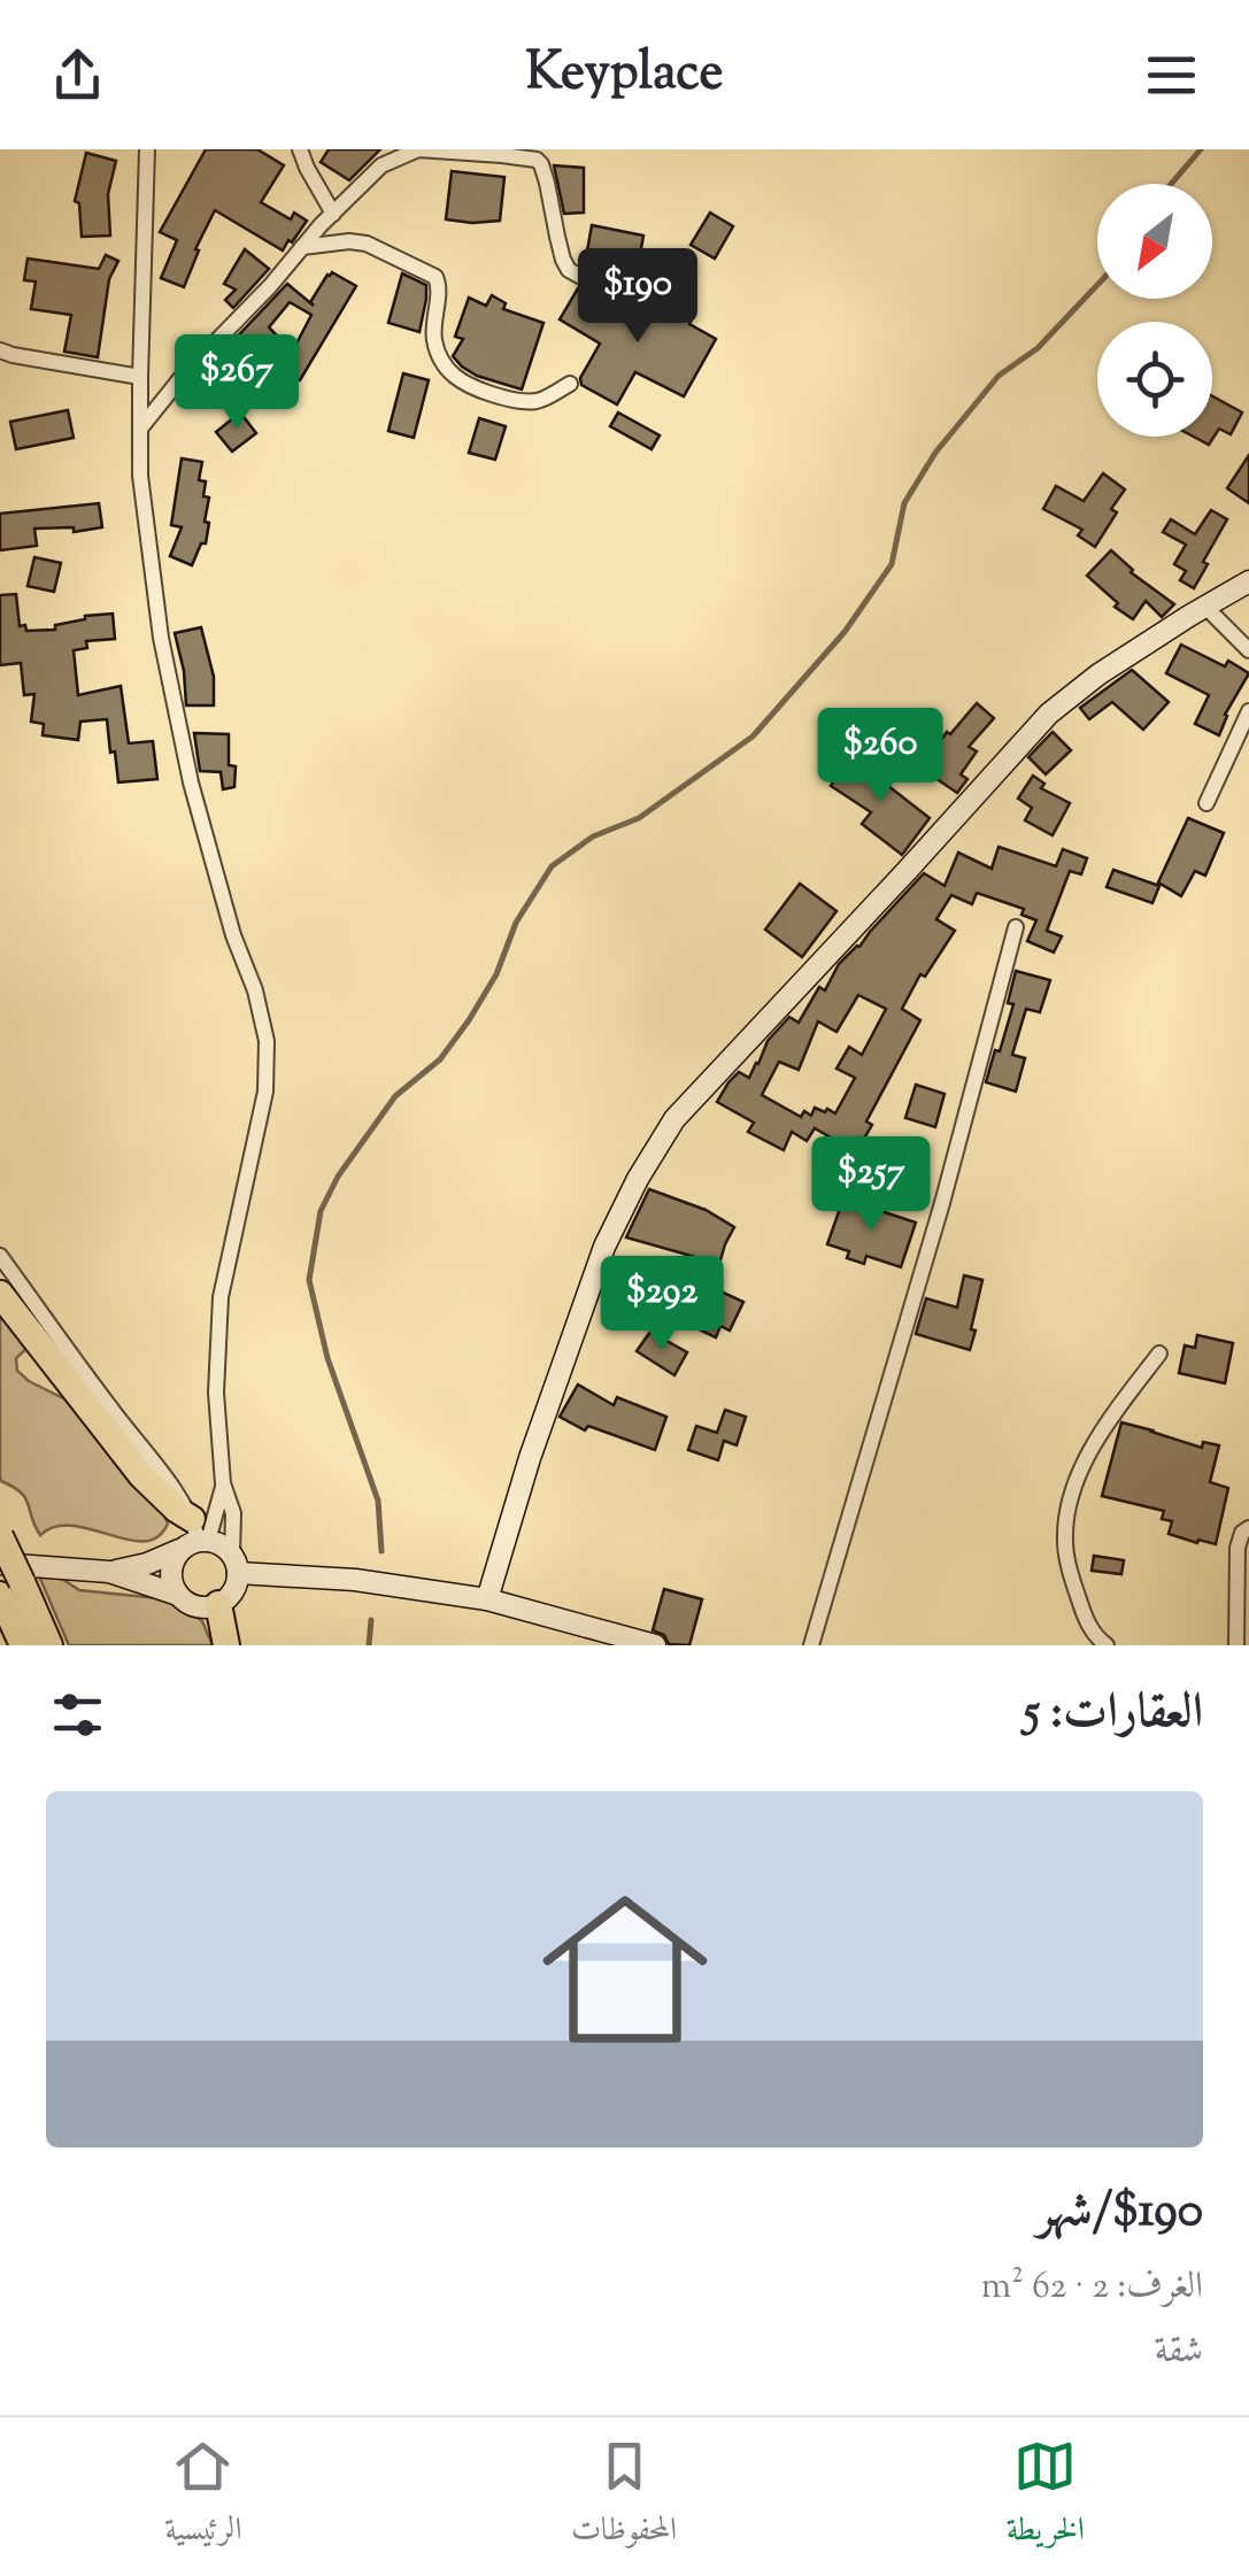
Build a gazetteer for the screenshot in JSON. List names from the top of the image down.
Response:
{
  "north": "bottom left",
  "page": {
    "header": "Keyplace",
    "price": [
      "$190",
      "$267",
      "$260",
      "$257",
      "$292"
    ],
    "heading": "العقارات: 5",
    "list": [
      {
        "name": "$190/شهر",
        "note": "الغرف: 2 · 62 m² · شقة"
      }
    ],
    "tabs": ["الخريطة", "المحفوظات", "الرئيسية"]
  }
}
